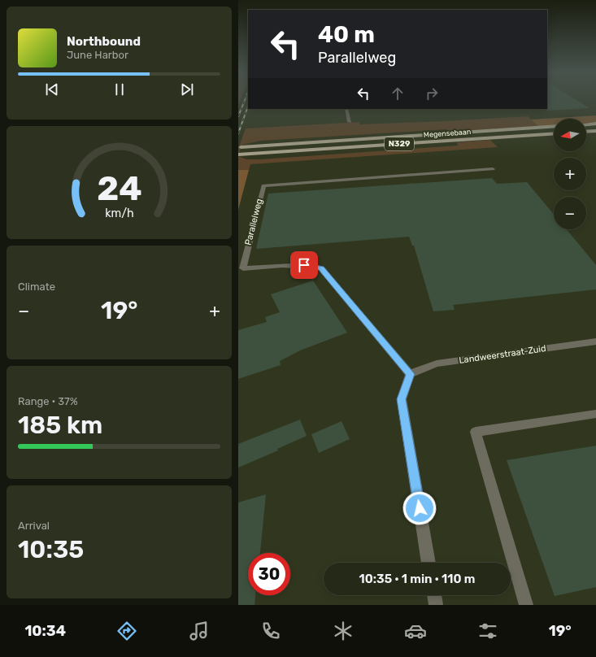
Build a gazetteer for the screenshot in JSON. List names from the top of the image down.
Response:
{
  "streets": {
    "main road": ["Megensebaan", "N329"],
    "street": ["Parallelweg", "Landweerstraat-Zuid"]
  },
  "crossings": [
    ["Parallelweg", "Landweerstraat-Zuid"]
  ],
  "north": "left",
  "page": {
    "turn": ["40 m", "Parallelweg"],
    "song": ["Northbound", "June Harbor"],
    "map_buttons": ["+", "−"],
    "tile": [
      "Climate",
      ["Range · 37%", "185 km"],
      ["Arrival", "10:35"]
    ],
    "heat": ["−", "19°", "+"],
    "limit": "30",
    "trip": "10:35 · 1 min · 110 m",
    "tabs": ["10:34", "19°"],
    "gauge": ["24", "km/h"]
  }
}
